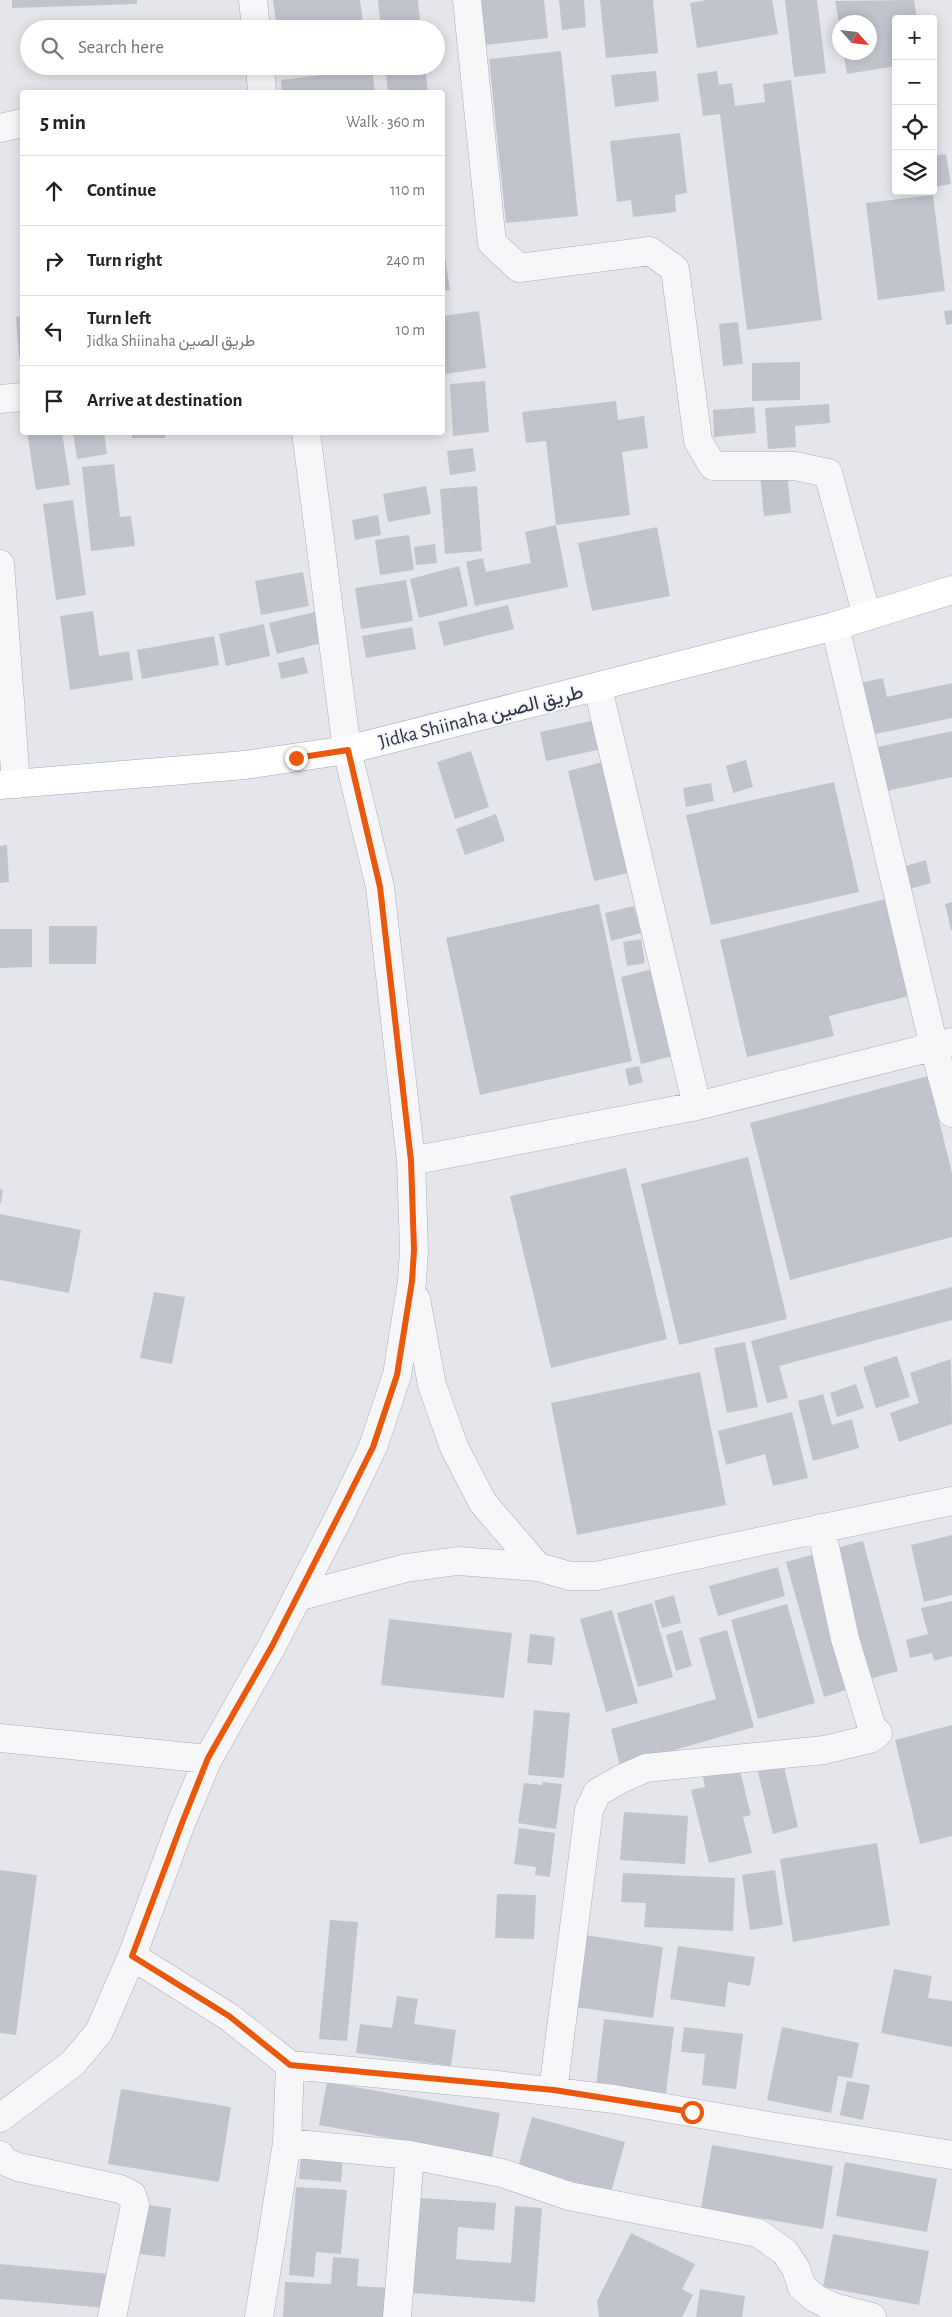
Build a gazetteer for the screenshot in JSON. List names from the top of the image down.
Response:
{
  "streets": {
    "main road": ["Jidka Shiinaha طريق الصين"]
  },
  "north": "bottom right",
  "page": {
    "map_buttons": ["+", "−"],
    "search": "Search here",
    "heading": ["5 min", "Walk · 360 m"],
    "list": [
      ["Continue", "110 m"],
      ["Turn right", "240 m"],
      ["Turn left", "Jidka Shiinaha طريق الصين", "10 m"],
      "Arrive at destination"
    ]
  }
}
